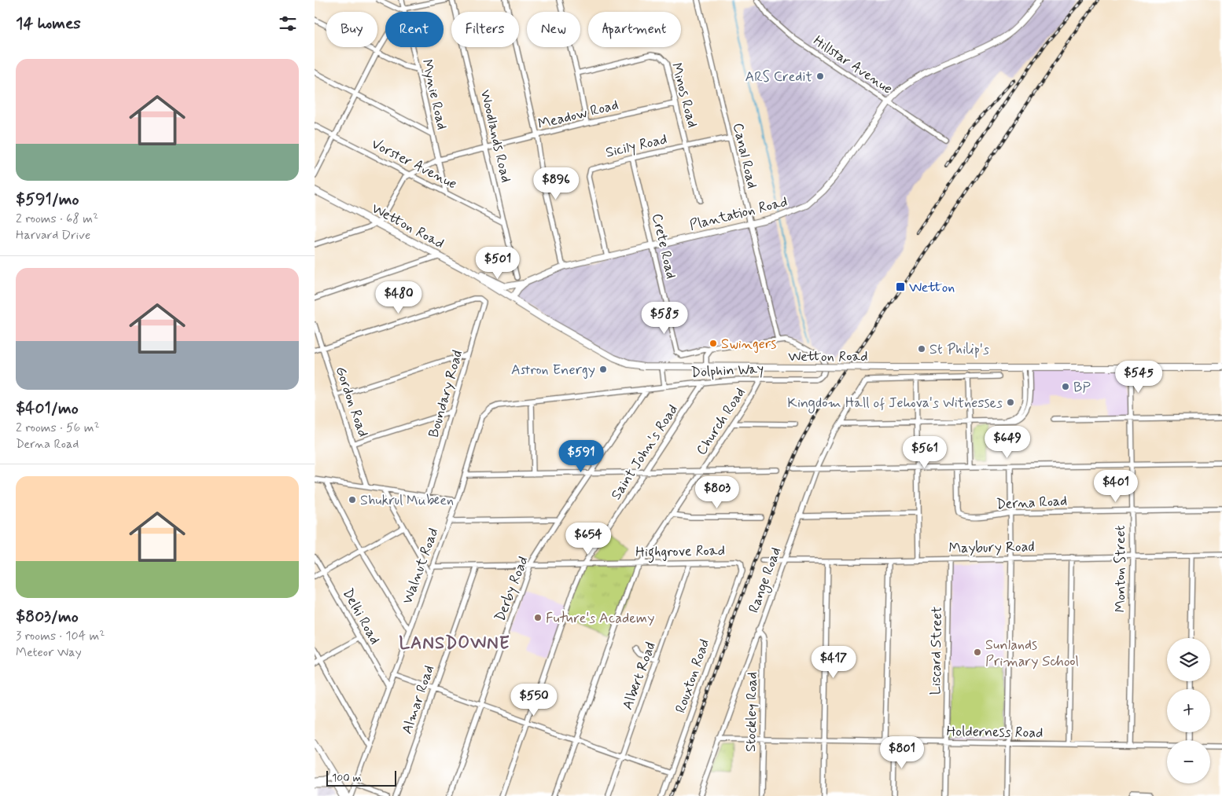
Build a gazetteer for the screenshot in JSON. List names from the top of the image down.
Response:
{
  "streets": {
    "main road": ["Wetton Road"],
    "street": [
      "Hillstar Avenue",
      "Mynie Road",
      "Minos Road",
      "Meadow Road",
      "Woodlands Road",
      "Sicily Road",
      "Canal Road",
      "Vorster Avenue",
      "Plantation Road",
      "Crete Road",
      "Dolphin Way",
      "Boundary Road",
      "Gordon Road",
      "Church Road",
      "Saint John's Road",
      "Derna Road",
      "Maybury Road",
      "Highgrove Road",
      "Walnut Road",
      "Monton Street",
      "Range Road",
      "Derby Road",
      "Delhi Road",
      "Liscard Street",
      "Albert Road",
      "Rouxton Road",
      "Almar Road",
      "Stockley Road",
      "Holderness Road"
    ]
  },
  "crossings": [
    ["Hillstar Avenue", "Plantation Road"],
    ["Mynie Road", "Meadow Road"],
    ["Mynie Road", "Vorster Avenue"],
    ["Minos Road", "Meadow Road"],
    ["Minos Road", "Sicily Road"],
    ["Meadow Road", "Woodlands Road"],
    ["Meadow Road", "Vorster Avenue"],
    ["Woodlands Road", "Vorster Avenue"],
    ["Sicily Road", "Canal Road"],
    ["Sicily Road", "Plantation Road"],
    ["Sicily Road", "Crete Road"],
    ["Canal Road", "Plantation Road"],
    ["Canal Road", "Dolphin Way"],
    ["Plantation Road", "Wetton Road"],
    ["Plantation Road", "Crete Road"],
    ["Wetton Road", "Dolphin Way"],
    ["Wetton Road", "Monton Street"],
    ["Crete Road", "Dolphin Way"],
    ["Dolphin Way", "Church Road"],
    ["Dolphin Way", "Saint John's Road"],
    ["Dolphin Way", "Walnut Road"],
    ["Boundary Road", "Gordon Road"],
    ["Church Road", "Highgrove Road"],
    ["Saint John's Road", "Highgrove Road"],
    ["Derna Road", "Monton Street"],
    ["Maybury Road", "Monton Street"],
    ["Maybury Road", "Range Road"],
    ["Maybury Road", "Liscard Street"],
    ["Highgrove Road", "Walnut Road"],
    ["Highgrove Road", "Derby Road"],
    ["Highgrove Road", "Albert Road"],
    ["Highgrove Road", "Rouxton Road"],
    ["Highgrove Road", "Almar Road"],
    ["Walnut Road", "Derby Road"],
    ["Walnut Road", "Delhi Road"],
    ["Monton Street", "Holderness Road"],
    ["Range Road", "Stockley Road"],
    ["Range Road", "Holderness Road"],
    ["Liscard Street", "Holderness Road"],
    ["Stockley Road", "Holderness Road"]
  ],
  "districts": ["LANSDOWNE"],
  "places": {
    "other": [
      "ARS Credit",
      "Swingers",
      "St Philip's",
      "Astron Energy",
      "BP",
      "Kingdom Hall of Jehova's Witnesses",
      "Shukrul Mubeen",
      "Future's Academy",
      "Sunlands Primary School"
    ],
    "transit": ["Wetton"]
  },
  "scale_bar": "100 m",
  "page": {
    "heading": "14 homes",
    "chip": [
      "Buy",
      "Rent",
      "Filters",
      "New",
      "Apartment"
    ],
    "list": [
      {
        "name": "$591/mo",
        "note": "2 rooms · 68 m² · Harvard Drive"
      },
      {
        "name": "$401/mo",
        "note": "2 rooms · 56 m² · Derna Road"
      },
      {
        "name": "$803/mo",
        "note": "3 rooms · 104 m² · Meteor Way"
      }
    ],
    "price": [
      "$896",
      "$501",
      "$480",
      "$585",
      "$545",
      "$649",
      "$561",
      "$591",
      "$401",
      "$803",
      "$654",
      "$417",
      "$550",
      "$801"
    ],
    "map_buttons": ["+", "−"],
    "scale": "100 m"
  }
}
